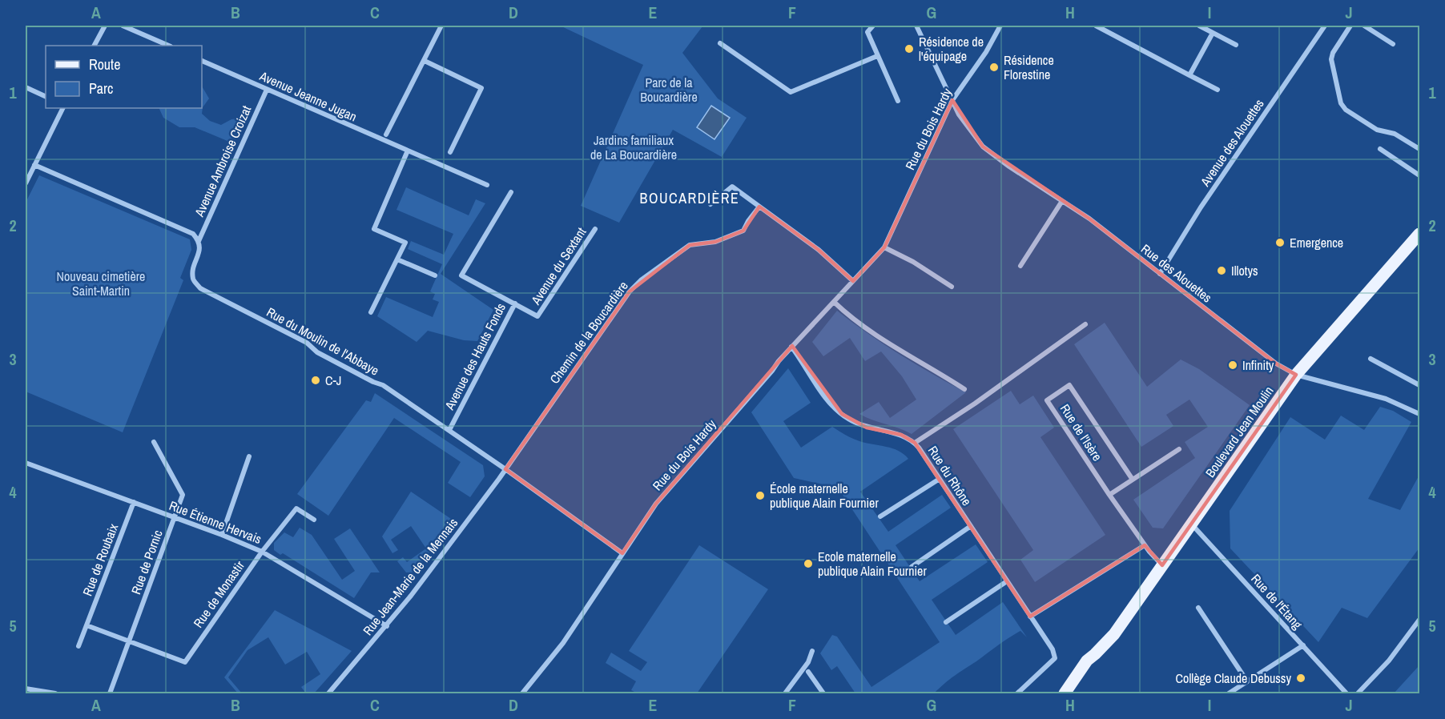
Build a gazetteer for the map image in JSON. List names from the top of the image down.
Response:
{
  "streets": {
    "main road": ["Boulevard Jean Moulin"],
    "street": [
      "Avenue Jeanne Jugan",
      "Rue du Bois Hardy",
      "Avenue des Alouettes",
      "Avenue Ambroise Croizat",
      "Avenue du Sextant",
      "Rue des Alouettes",
      "Chemin de la Boucardière",
      "Rue du Moulin de l'Abbaye",
      "Avenue des Hauts Fonds",
      "Rue de l'Isère",
      "Rue du Rhône",
      "Rue Étienne Hervais",
      "Rue de Roubaix",
      "Rue de Pornic",
      "Rue Jean-Marie de la Mennais",
      "Rue de Monastir",
      "Rue de l'Étang"
    ]
  },
  "crossings": [
    ["Avenue Jeanne Jugan", "Avenue Ambroise Croizat"],
    ["Rue du Bois Hardy", "Rue des Alouettes"],
    ["Rue du Bois Hardy", "Rue du Moulin de l'Abbaye"],
    ["Rue du Bois Hardy", "Rue du Rhône"],
    ["Avenue des Alouettes", "Rue des Alouettes"],
    ["Avenue Ambroise Croizat", "Rue du Moulin de l'Abbaye"],
    ["Avenue du Sextant", "Avenue des Hauts Fonds"],
    ["Rue des Alouettes", "Boulevard Jean Moulin"],
    ["Chemin de la Boucardière", "Rue du Moulin de l'Abbaye"],
    ["Chemin de la Boucardière", "Rue Jean-Marie de la Mennais"],
    ["Rue du Moulin de l'Abbaye", "Avenue des Hauts Fonds"],
    ["Rue du Moulin de l'Abbaye", "Rue Jean-Marie de la Mennais"],
    ["Boulevard Jean Moulin", "Rue de l'Isère"],
    ["Boulevard Jean Moulin", "Rue de l'Étang"],
    ["Rue Étienne Hervais", "Rue de Roubaix"],
    ["Rue Étienne Hervais", "Rue de Pornic"],
    ["Rue Étienne Hervais", "Rue Jean-Marie de la Mennais"],
    ["Rue Étienne Hervais", "Rue de Monastir"],
    ["Rue de Pornic", "Rue de Monastir"]
  ],
  "districts": ["BOUCARDIÈRE"],
  "parks": ["Parc de la Boucardière", "Jardins familiaux de La Boucardière", "Nouveau cimetière Saint-Martin"],
  "places": [
    "Résidence de l'équipage",
    "Résidence Florestine",
    "Emergence",
    "Illotys",
    "Infinity",
    "C-J",
    "École maternelle publique Alain Fournier",
    "Ecole maternelle publique Alain Fournier",
    "Collège Claude Debussy"
  ],
  "legend": ["Route", "Parc"],
  "grid": {
    "columns": [
      "A",
      "B",
      "C",
      "D",
      "E",
      "F",
      "G",
      "H",
      "I",
      "J"
    ],
    "rows": [
      "1",
      "2",
      "3",
      "4",
      "5"
    ]
  }
}
